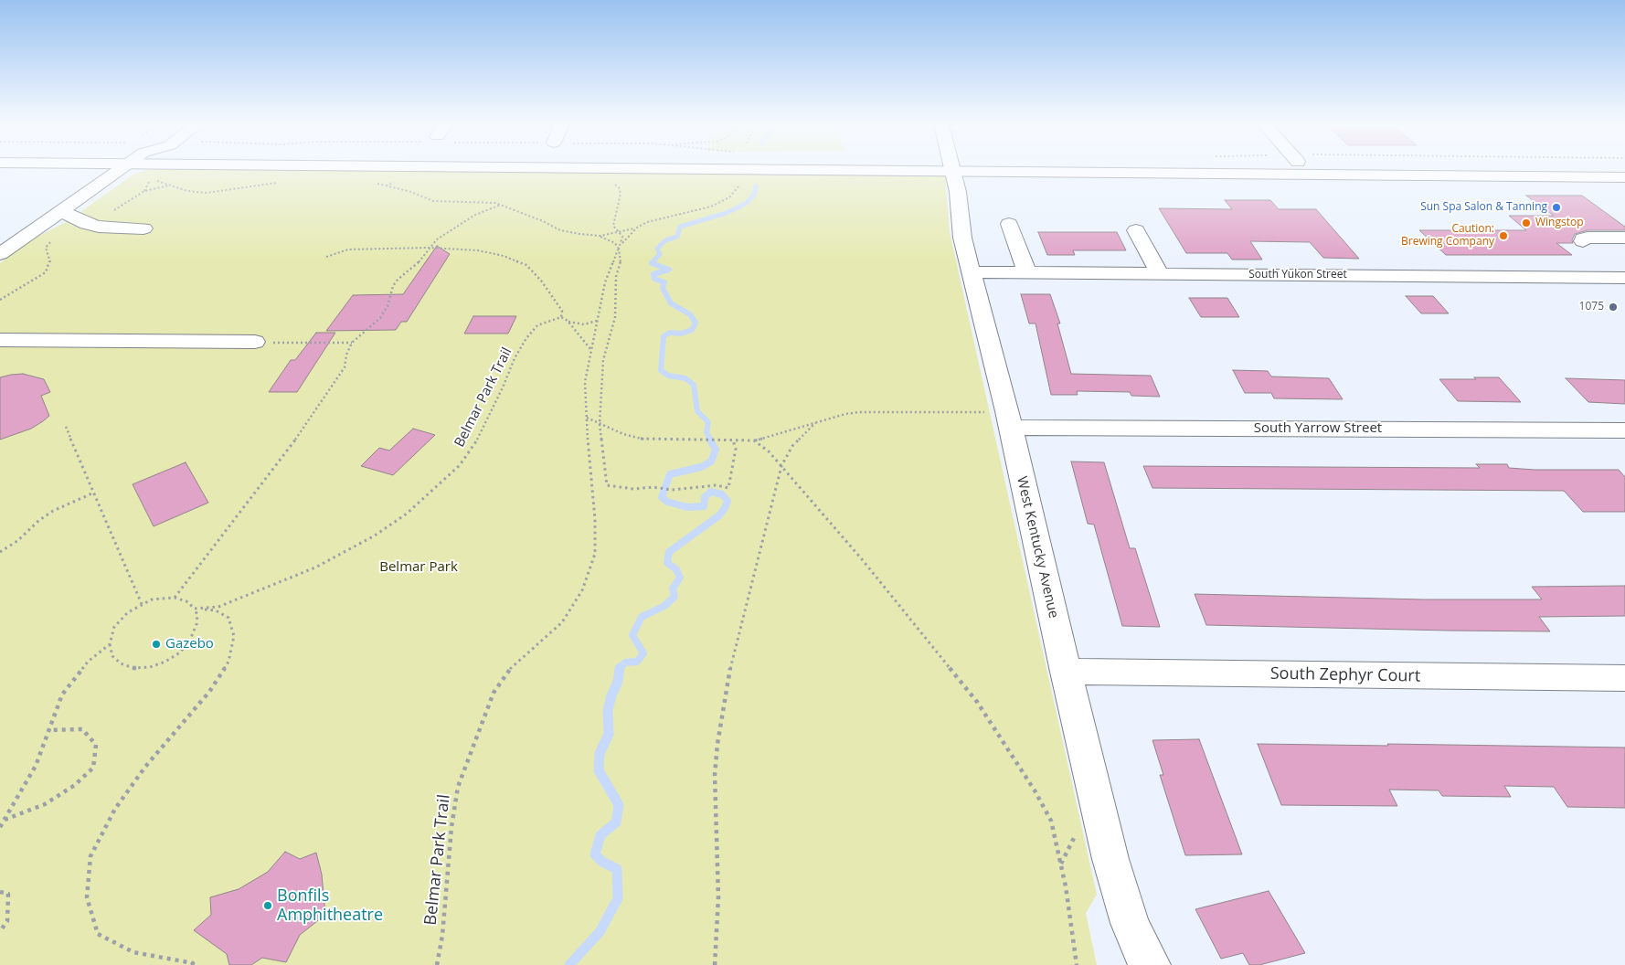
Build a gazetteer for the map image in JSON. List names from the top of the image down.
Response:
{
  "streets": {
    "main road": [
      "South Yukon Street",
      "South Yarrow Street",
      "West Kentucky Avenue",
      "South Zephyr Court"
    ],
    "path": ["Belmar Park Trail"]
  },
  "crossings": [
    ["South Yukon Street", "West Kentucky Avenue"],
    ["South Yarrow Street", "West Kentucky Avenue"],
    ["West Kentucky Avenue", "South Zephyr Court"]
  ],
  "parks": ["Belmar Park"],
  "places": [
    "Sun Spa Salon & Tanning",
    "Wingstop",
    "Caution: Brewing Company",
    "1075",
    "Gazebo",
    "Bonfils Amphitheatre"
  ]
}
